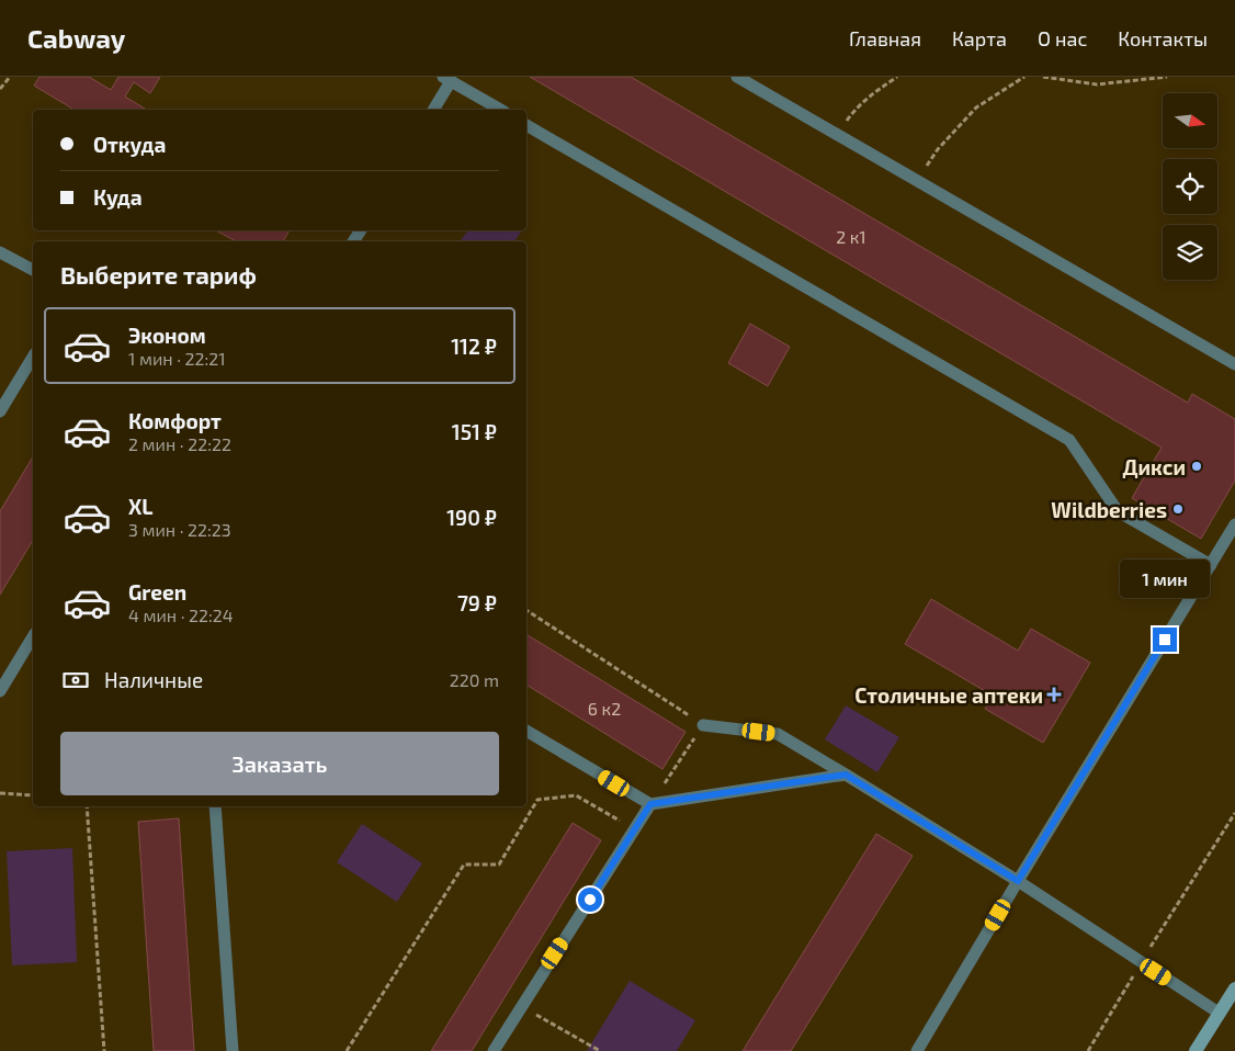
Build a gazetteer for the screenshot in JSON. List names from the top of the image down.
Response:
{
  "places": {
    "other": ["Дикси", "Wildberries"],
    "health": ["Столичные аптеки"]
  },
  "house_numbers": ["2 к1", "6 к2"],
  "north": "right",
  "page": {
    "header": "Cabway",
    "nav": [
      "Главная",
      "Карта",
      "О нас",
      "Контакты"
    ],
    "banner": ["Откуда", "Куда"],
    "heading": "Выберите тариф",
    "list": [
      {
        "name": "Эконом",
        "note": "1 мин · 22:21",
        "value": "112 ₽"
      },
      {
        "name": "Комфорт",
        "note": "2 мин · 22:22",
        "value": "151 ₽"
      },
      {
        "name": "XL",
        "note": "3 мин · 22:23",
        "value": "190 ₽"
      },
      {
        "name": "Green",
        "note": "4 мин · 22:24",
        "value": "79 ₽"
      }
    ],
    "bubble": "1 мин",
    "pay": ["Наличные", "220 m"],
    "buttons": "Заказать"
  }
}
